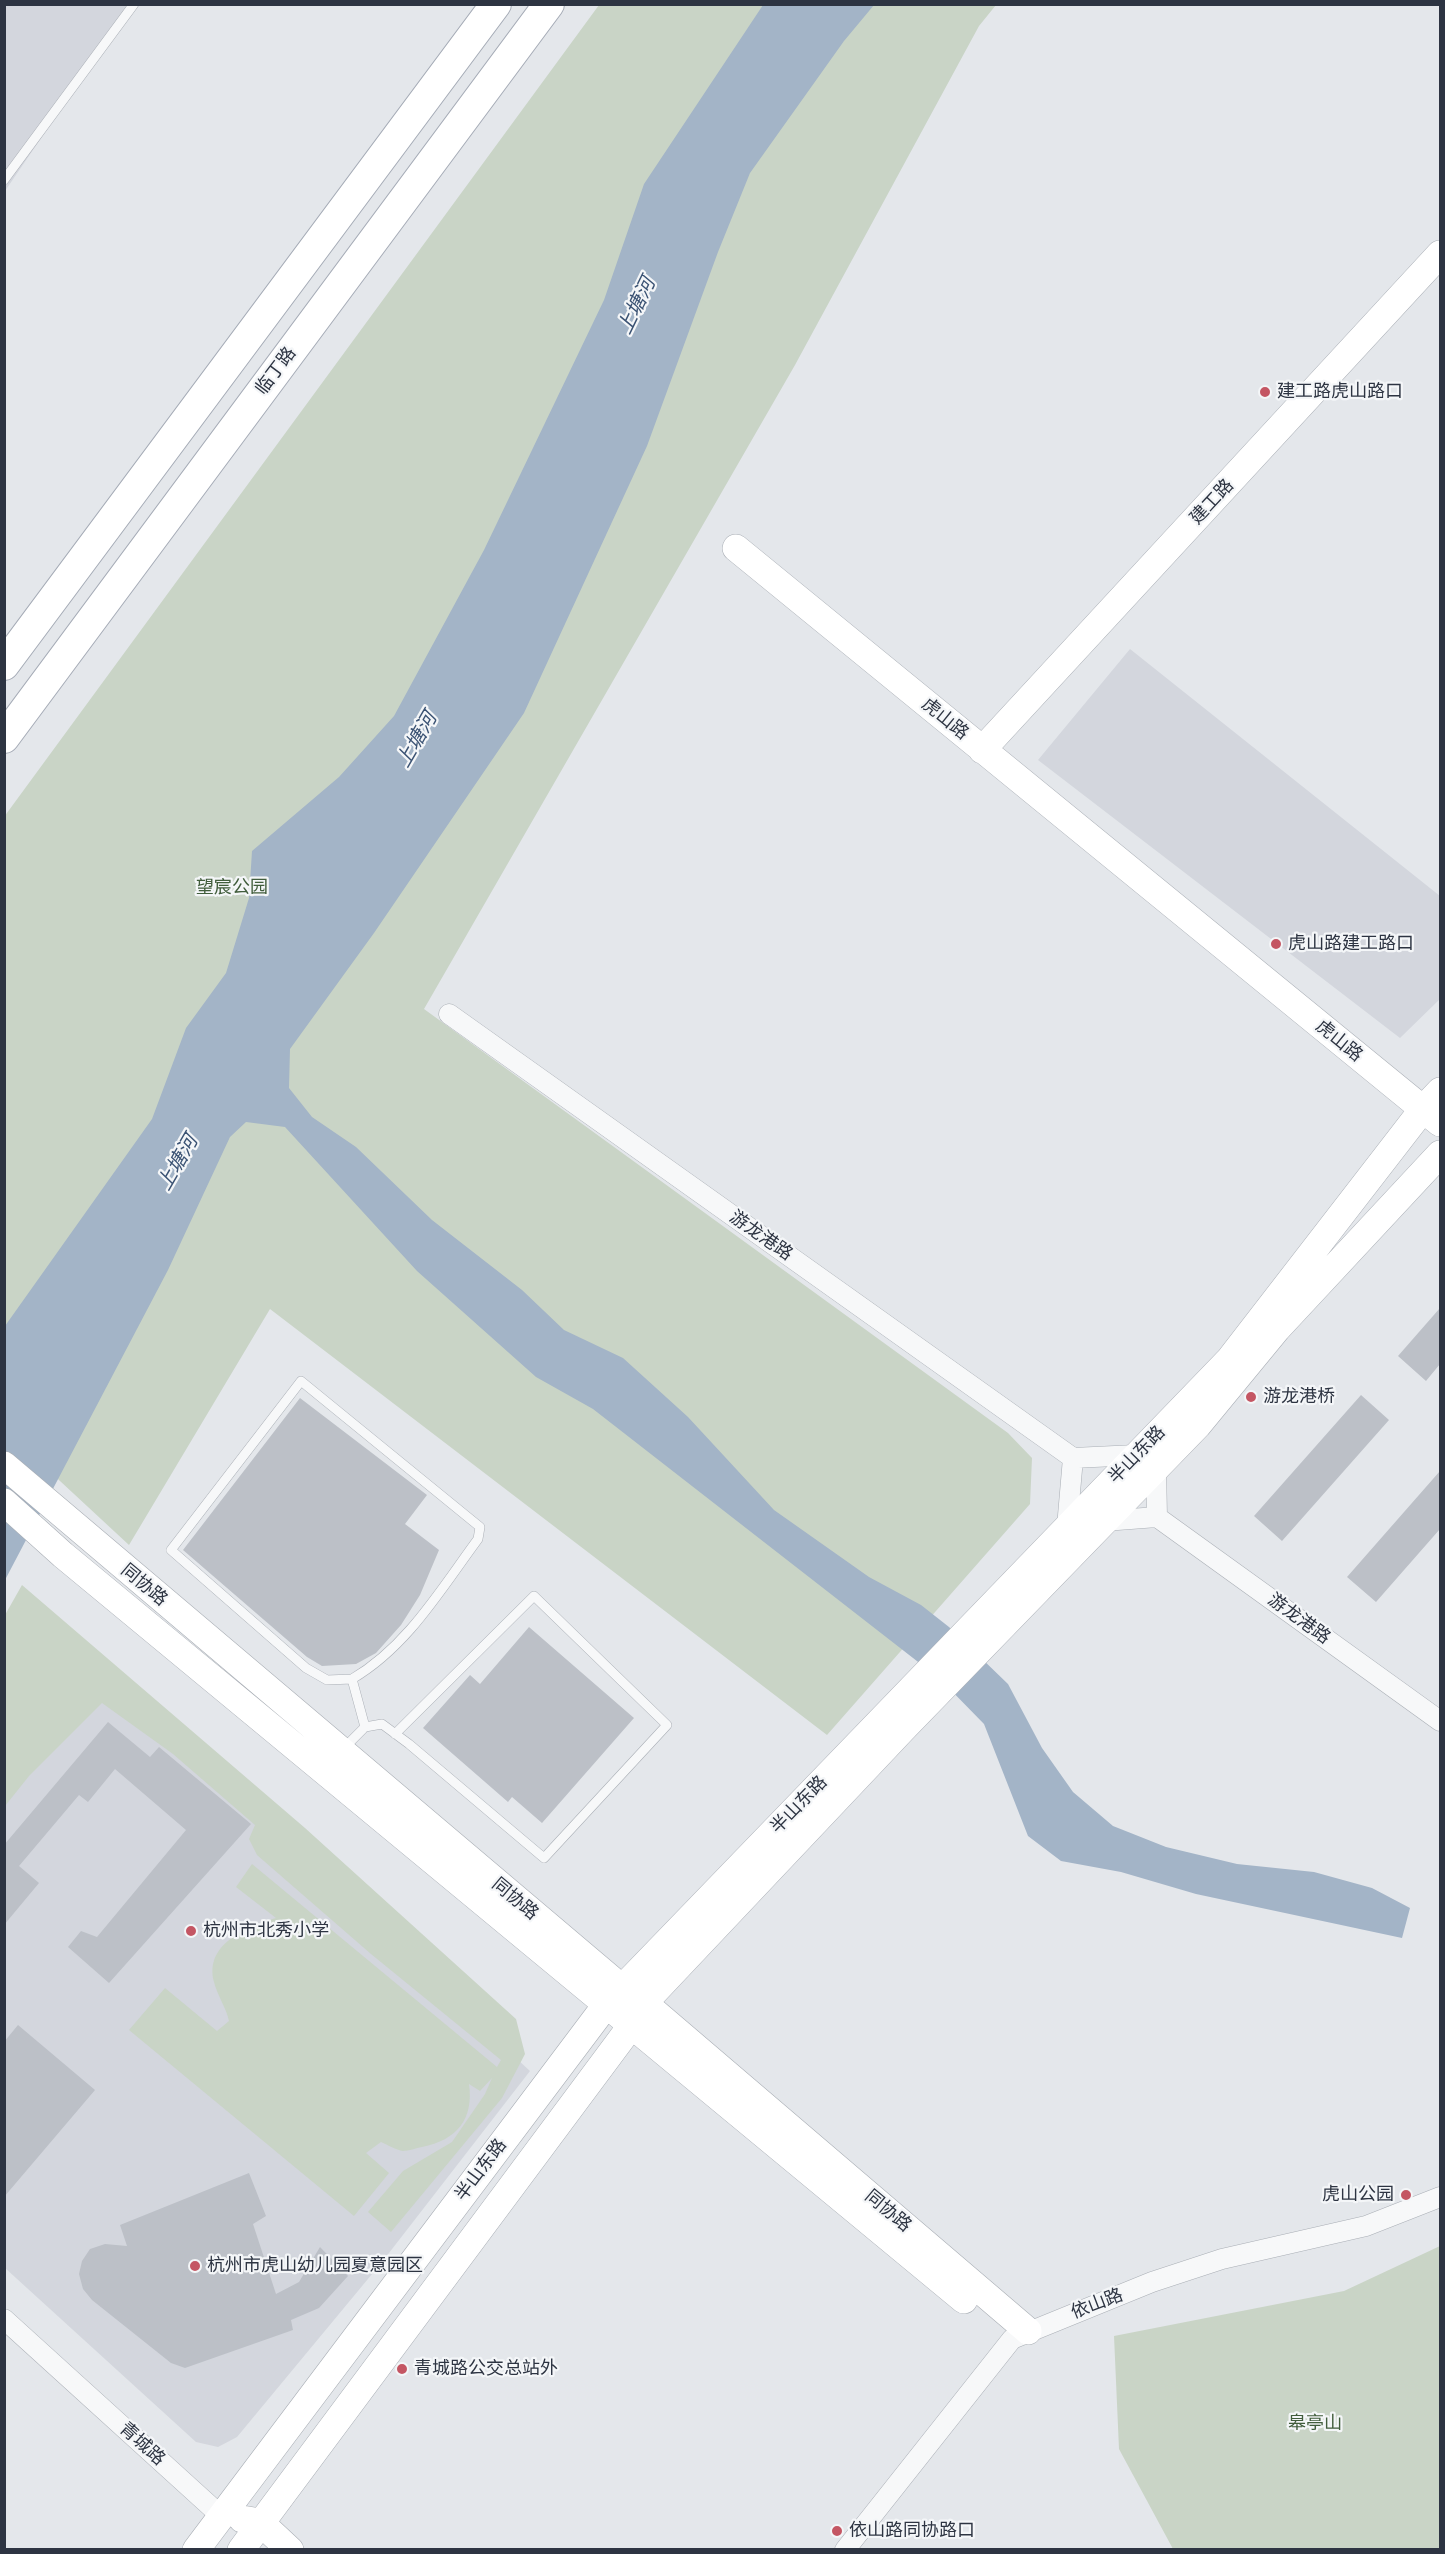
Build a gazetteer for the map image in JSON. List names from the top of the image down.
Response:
{
  "streets": {
    "main road": [
      "临丁路",
      "建工路",
      "虎山路",
      "半山东路",
      "同协路"
    ],
    "street": ["游龙港路", "依山路", "青城路"]
  },
  "crossings": [
    ["建工路", "虎山路"],
    ["虎山路", "半山东路"],
    ["半山东路", "同协路"],
    ["半山东路", "青城路"],
    ["同协路", "依山路"]
  ],
  "water": ["上塘河"],
  "parks": ["望宸公园", "皋亭山"],
  "places": [
    "建工路虎山路口",
    "虎山路建工路口",
    "游龙港桥",
    "杭州市北秀小学",
    "虎山公园",
    "杭州市虎山幼儿园夏意园区",
    "青城路公交总站外",
    "依山路同协路口"
  ]
}
